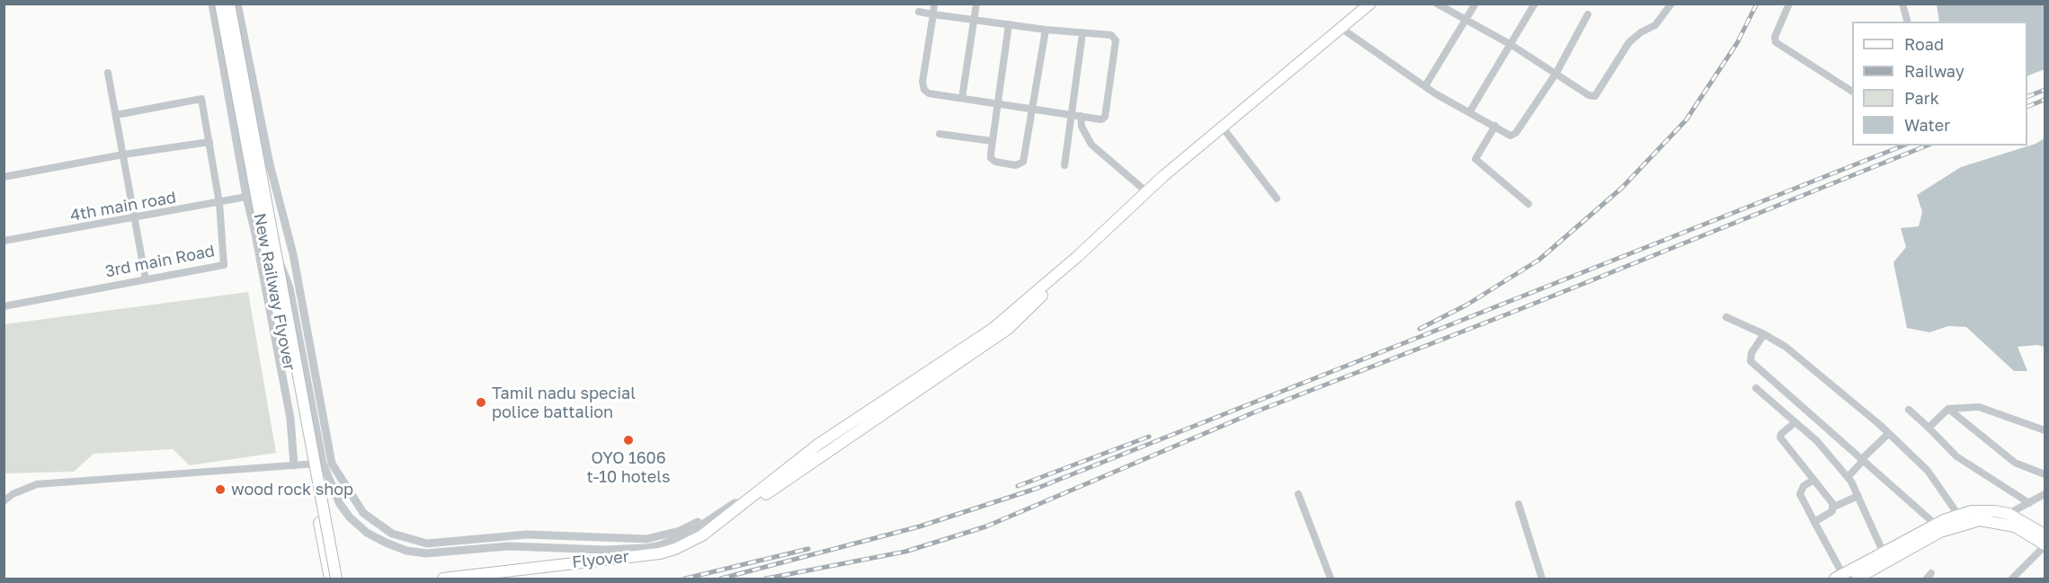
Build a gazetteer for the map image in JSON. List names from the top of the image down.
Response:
{
  "streets": {
    "main road": ["New Railway Flyover", "Flyover"],
    "street": ["4th main road", "3rd main Road"]
  },
  "crossings": [
    ["4th main road", "3rd main Road"]
  ],
  "places": ["Tamil nadu special police battalion", "OYO 1606 t-10 hotels", "wood rock shop"],
  "legend": [
    "Road",
    "Railway",
    "Park",
    "Water"
  ]
}
